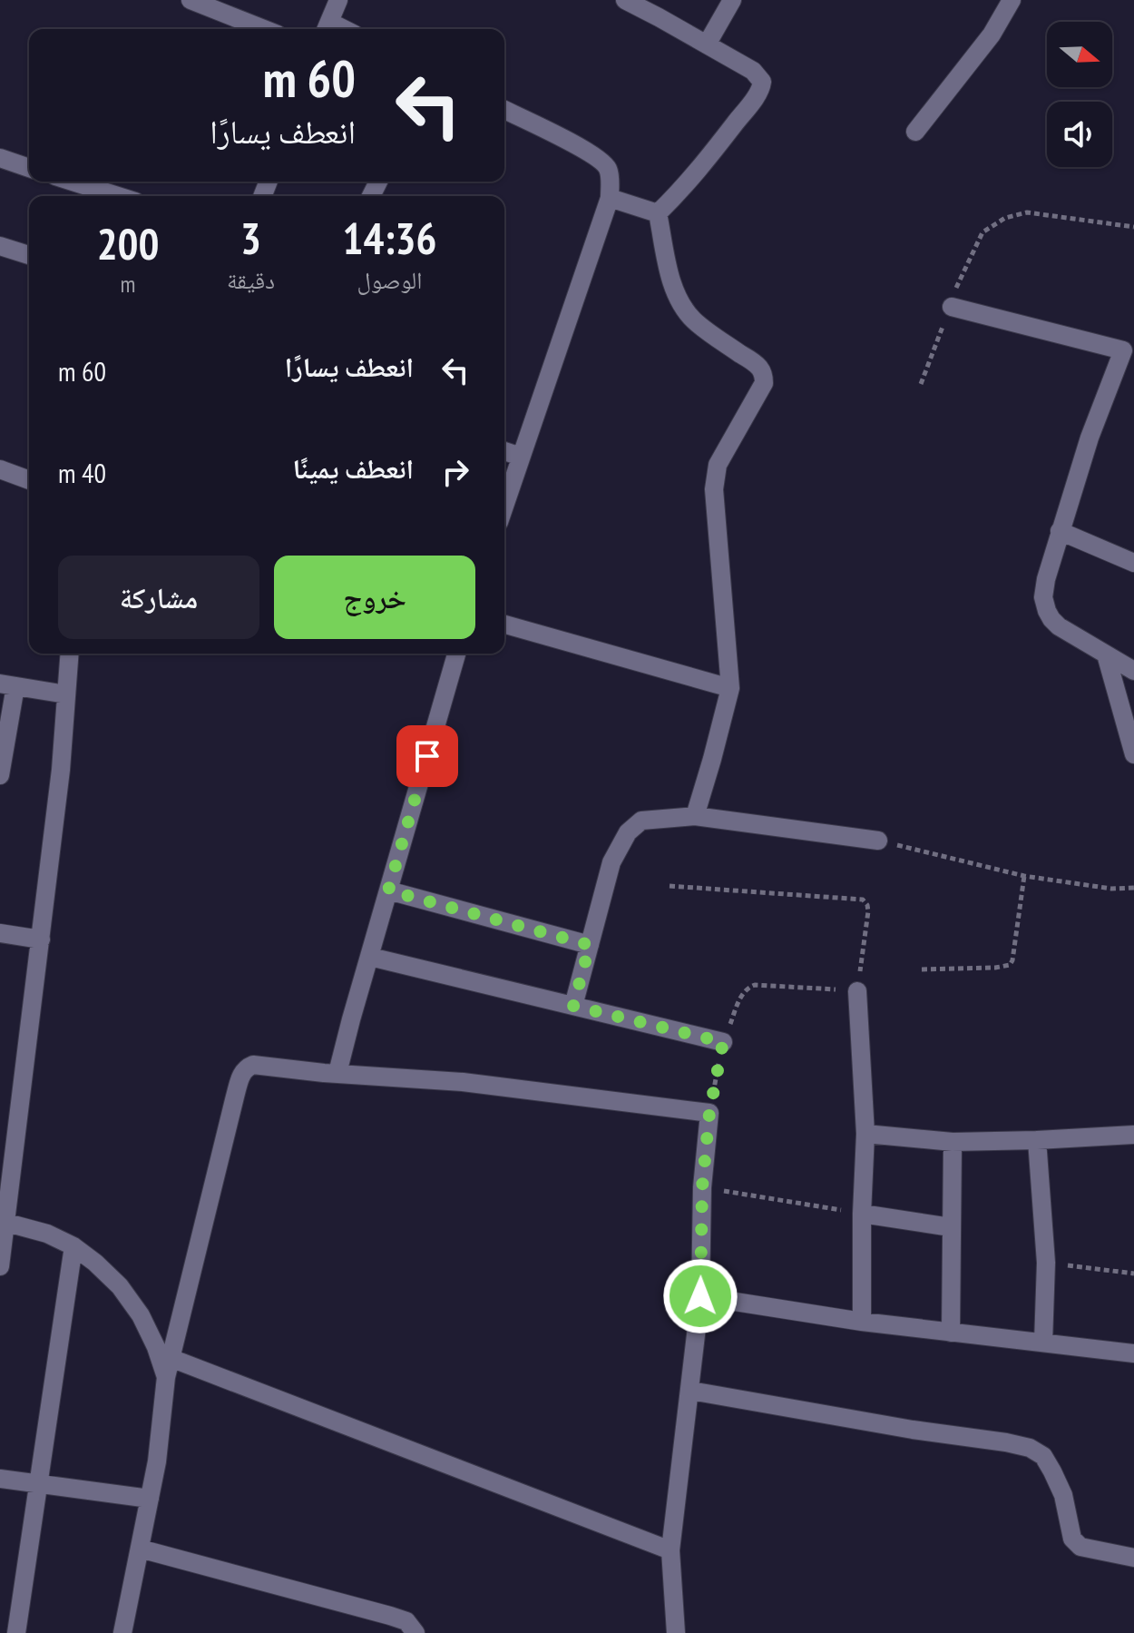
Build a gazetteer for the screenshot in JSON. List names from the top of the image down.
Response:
{
  "north": "right",
  "page": {
    "turn": ["60 m", "انعطف يسارًا"],
    "eta": [
      "14:36",
      "الوصول",
      "3",
      "دقيقة",
      "200",
      "m"
    ],
    "list": [
      {
        "name": "انعطف يسارًا",
        "value": "60 m"
      },
      {
        "name": "انعطف يمينًا",
        "value": "40 m"
      }
    ],
    "buttons": ["خروج", "مشاركة"]
  }
}
